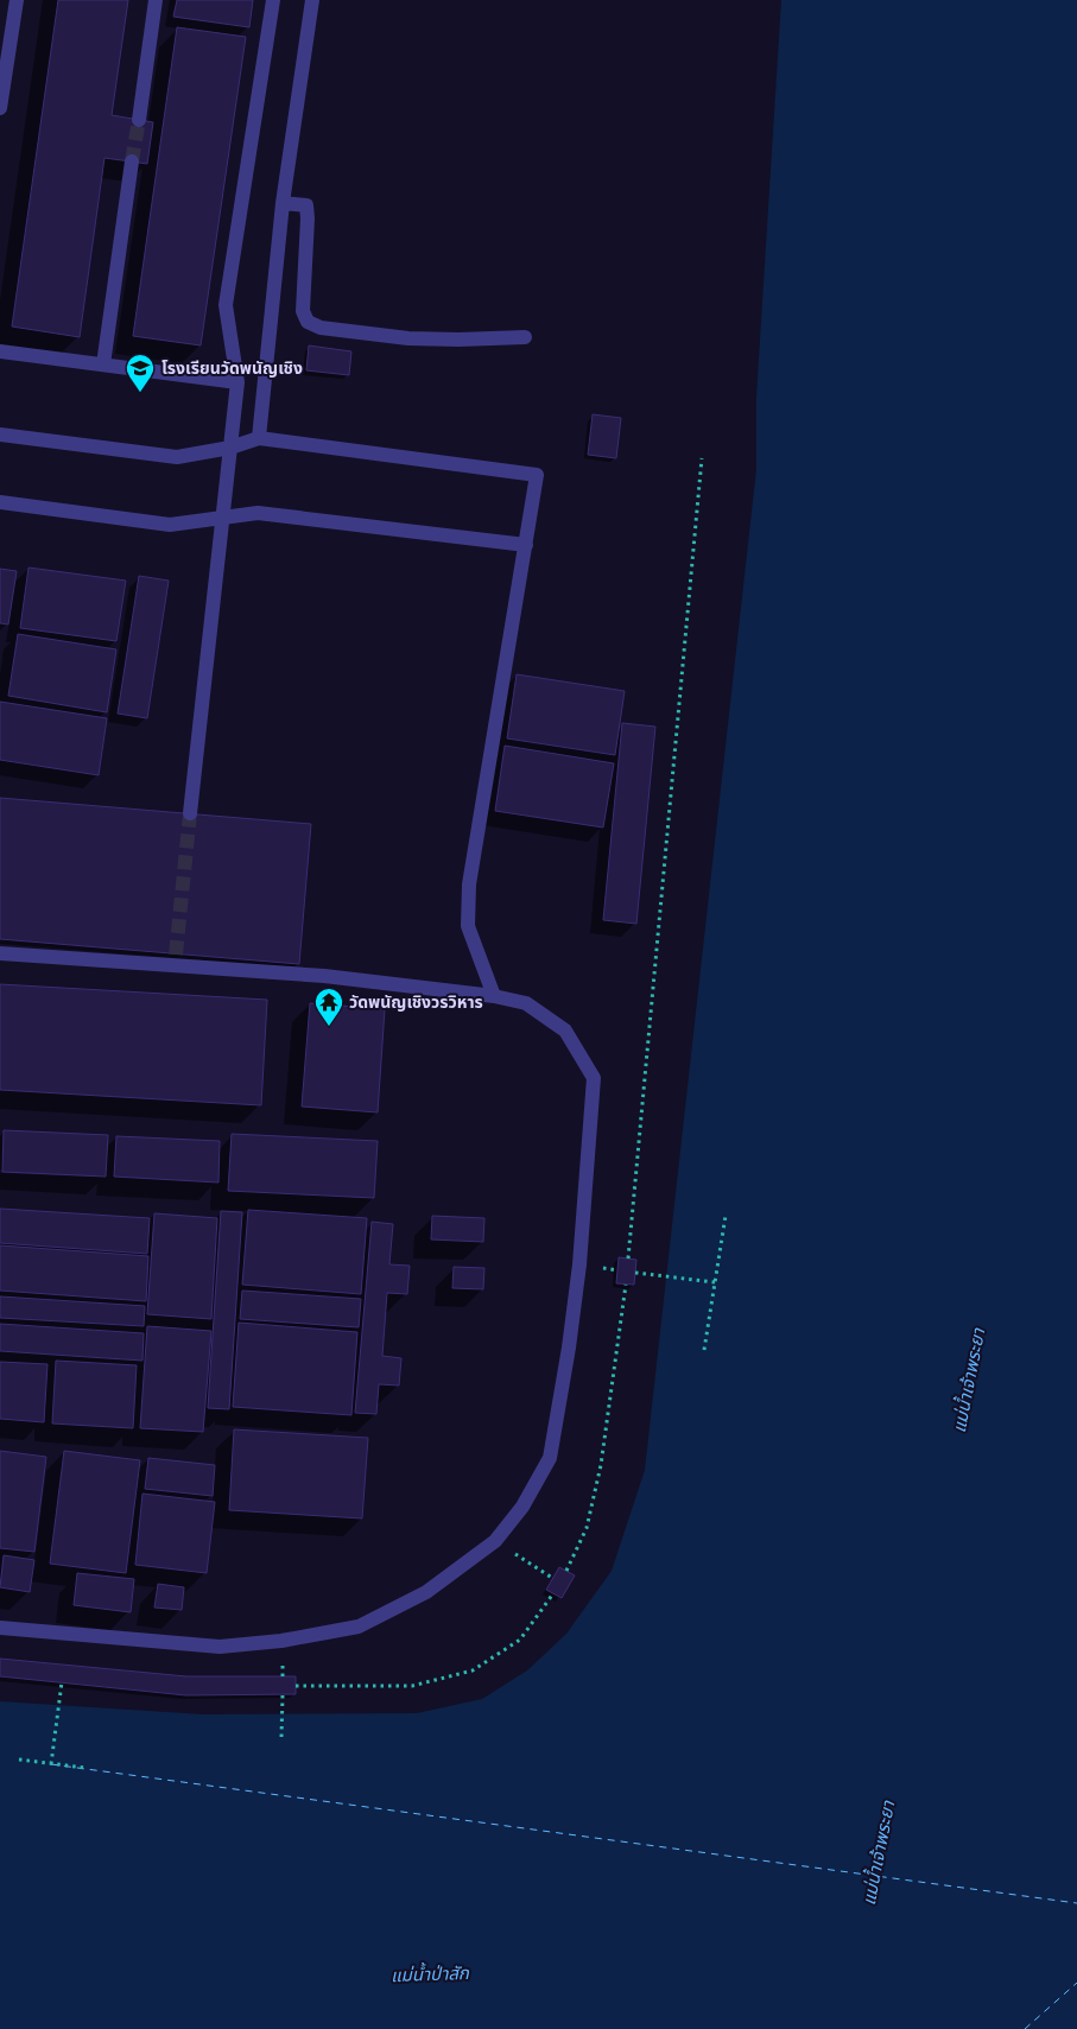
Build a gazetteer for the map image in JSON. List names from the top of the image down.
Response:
{
  "water": ["แม่น้ำเจ้าพระยา", "แม่น้ำป่าสัก"],
  "places": {
    "school or university": ["โรงเรียนวัดพนัญเชิง"],
    "temple": ["วัดพนัญเชิงวรวิหาร"]
  }
}
